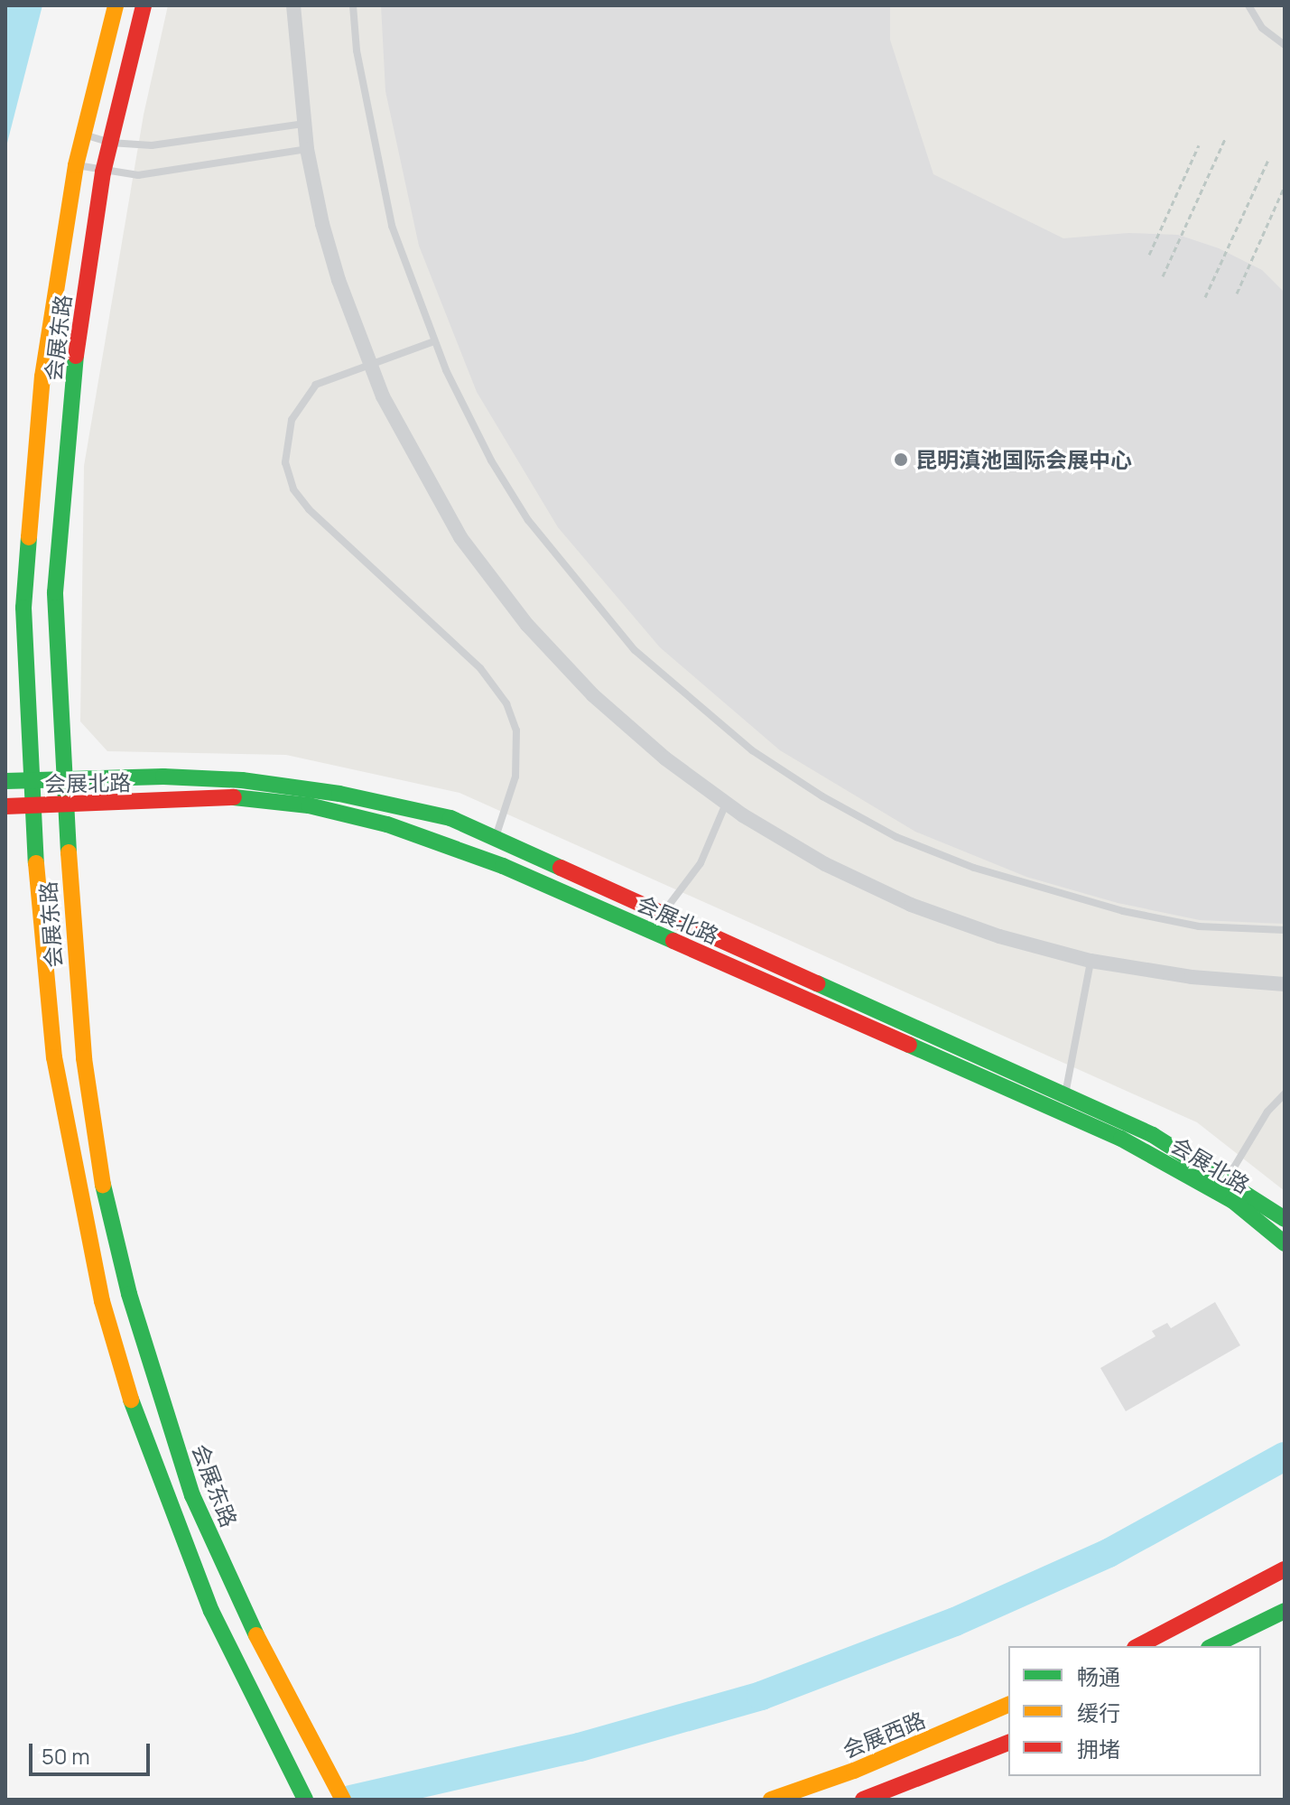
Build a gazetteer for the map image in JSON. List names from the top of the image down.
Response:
{
  "streets": {
    "street": ["会展东路", "会展北路", "会展西路"]
  },
  "crossings": [
    ["会展东路", "会展北路"]
  ],
  "places": ["昆明滇池国际会展中心"],
  "legend": ["畅通", "缓行", "拥堵"],
  "scale_bar": "50 m"
}
